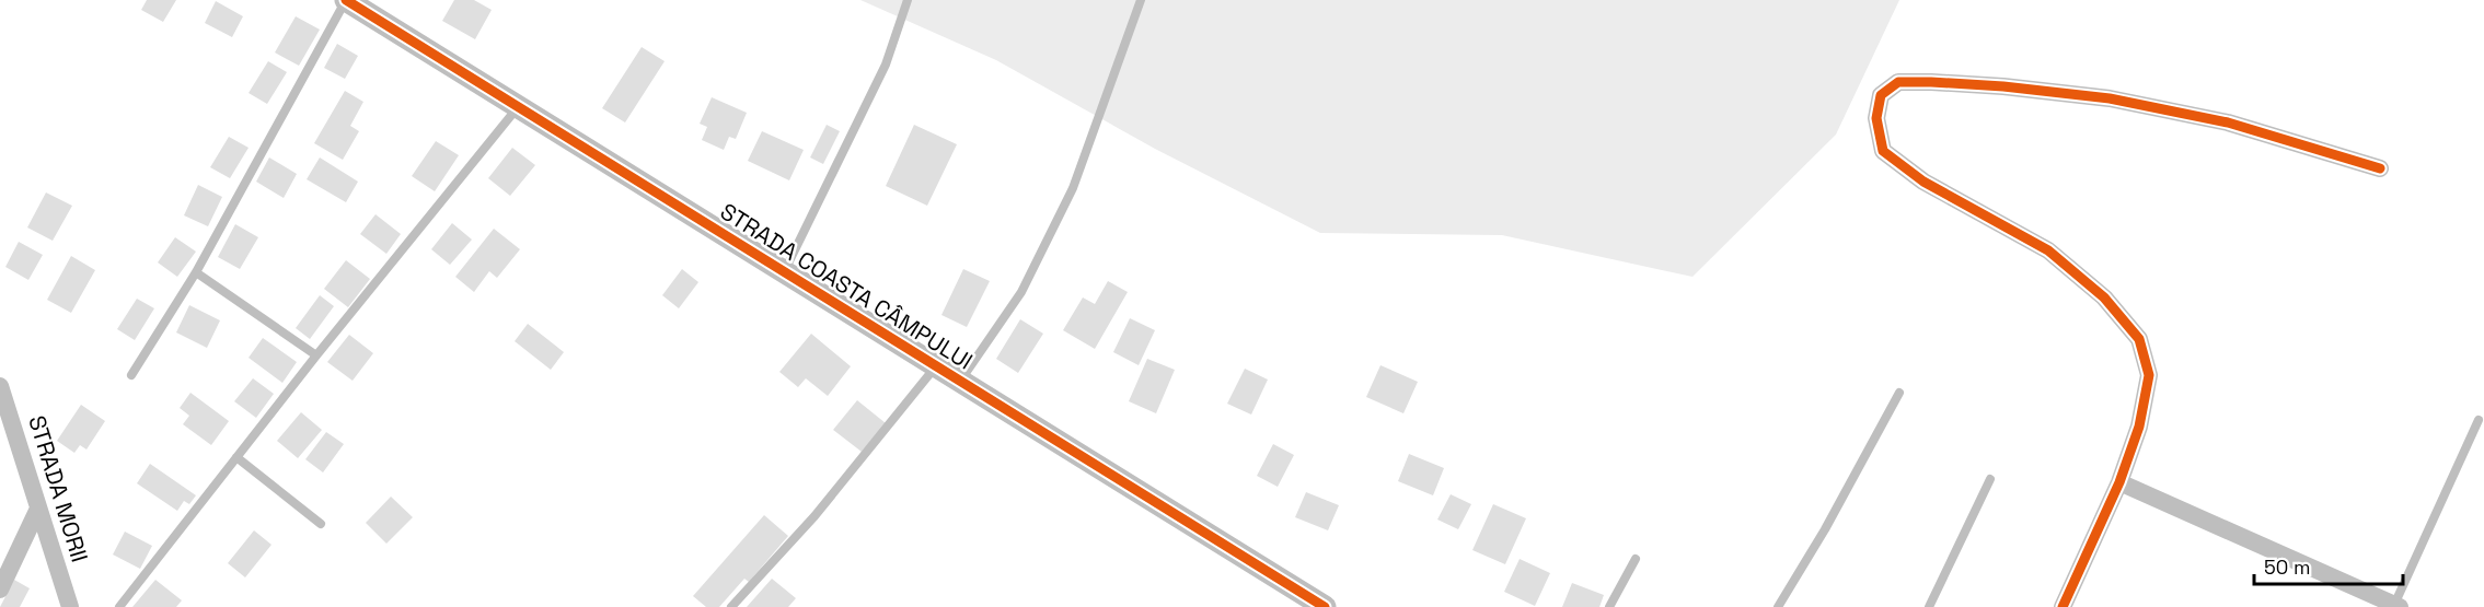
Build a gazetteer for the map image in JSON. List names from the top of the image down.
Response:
{
  "streets": {
    "street": ["STRADA COASTA CÂMPULUI", "STRADA MORII"]
  },
  "scale_bar": "50 m"
}
